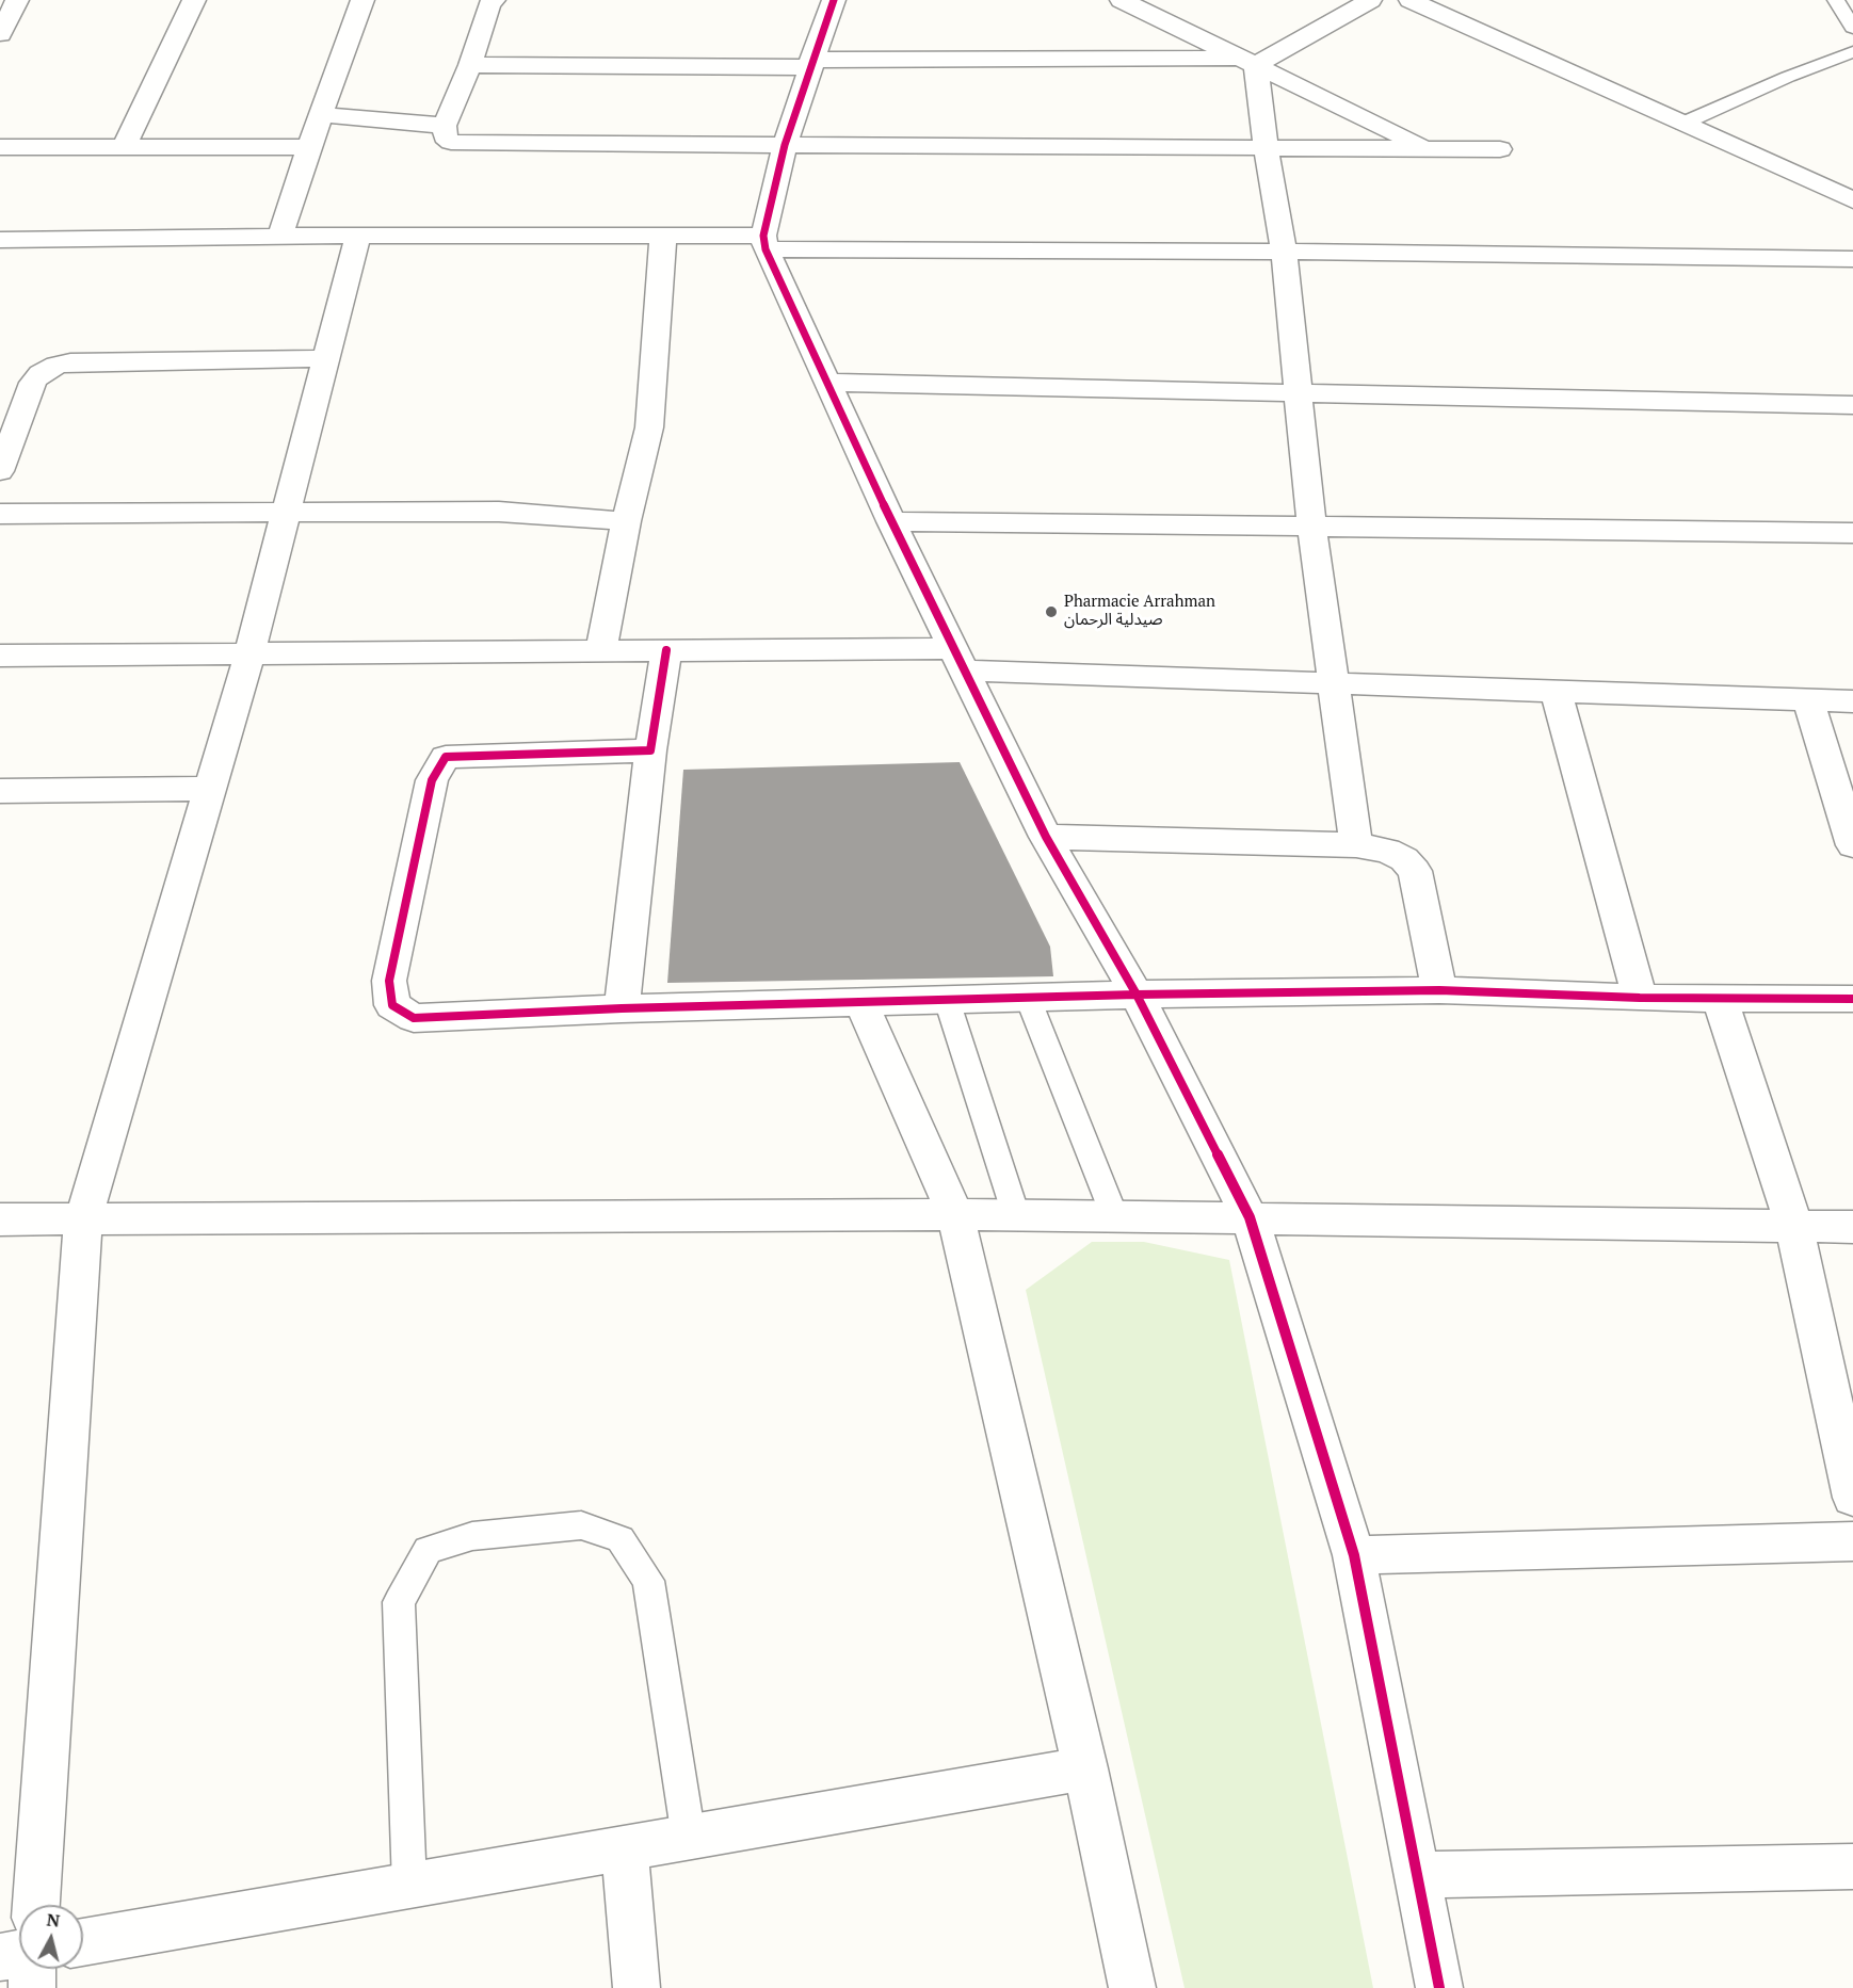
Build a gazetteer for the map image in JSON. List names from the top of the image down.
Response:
{
  "places": ["Pharmacie Arrahman صيدلية الرحمان"],
  "north": "top"
}
